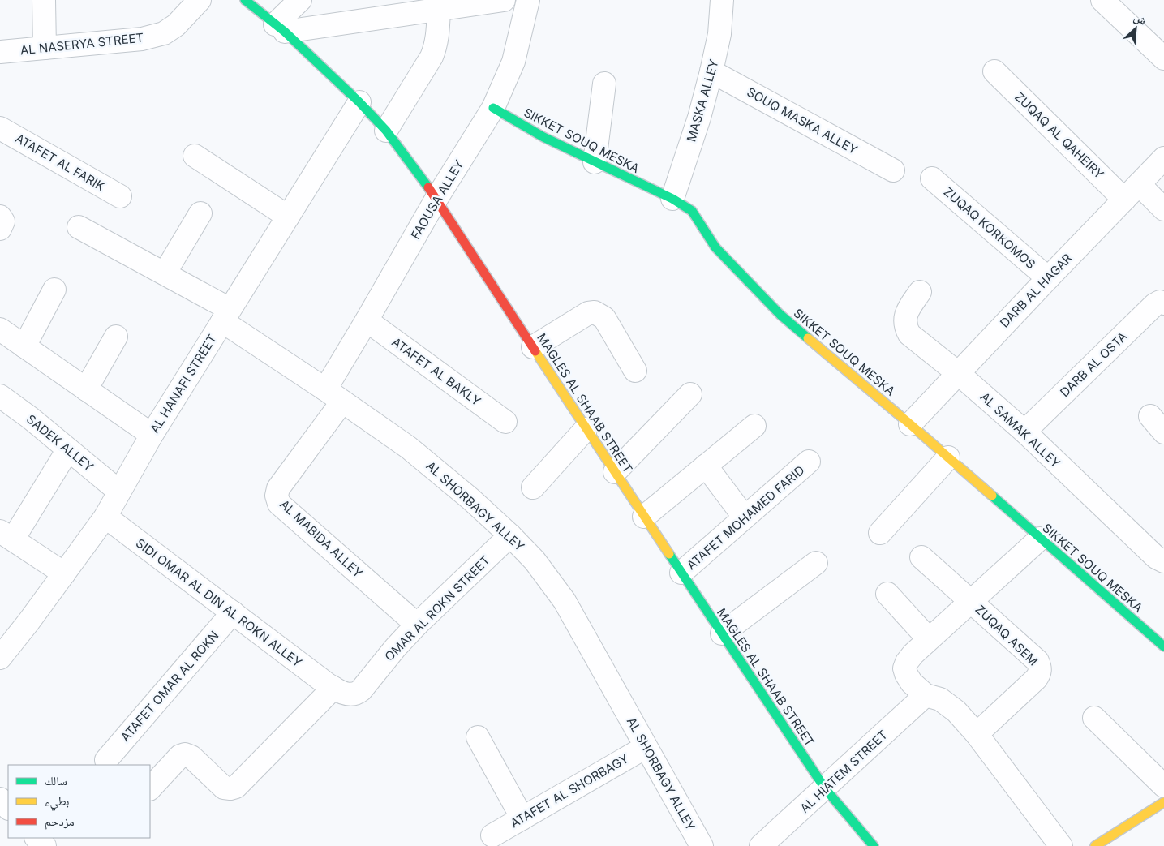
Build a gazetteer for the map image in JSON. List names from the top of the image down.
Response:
{
  "streets": {
    "main road": ["SIKKET SOUQ MESKA", "MAGLES AL SHAAB STREET"],
    "street": [
      "AL NASERYA STREET",
      "MASKA ALLEY",
      "SOUQ MASKA ALLEY",
      "ZUQAQ AL QAHEIRY",
      "ATAFET AL FARIK",
      "FAOUSA ALLEY",
      "ZUQAQ KORKOMOS",
      "DARB AL HAGAR",
      "DARB AL OSTA",
      "ATAFET AL BAKLY",
      "AL HANAFI STREET",
      "AL SAMAK ALLEY",
      "SADEK ALLEY",
      "AL SHORBAGY ALLEY",
      "ATAFET MOHAMED FARID",
      "AL MABIDA ALLEY",
      "SIDI OMAR AL DIN AL ROKN ALLEY",
      "OMAR AL ROKN STREET",
      "ZUQAQ ASEM",
      "ATAFET OMAR AL ROKN",
      "AL HIATEM STREET",
      "ATAFET AL SHORBAGY"
    ]
  },
  "crossings": [
    ["MASKA ALLEY", "SOUQ MASKA ALLEY"],
    ["MASKA ALLEY", "SIKKET SOUQ MESKA"],
    ["ZUQAQ AL QAHEIRY", "DARB AL HAGAR"],
    ["SIKKET SOUQ MESKA", "FAOUSA ALLEY"],
    ["SIKKET SOUQ MESKA", "DARB AL HAGAR"],
    ["FAOUSA ALLEY", "ATAFET AL BAKLY"],
    ["FAOUSA ALLEY", "MAGLES AL SHAAB STREET"],
    ["FAOUSA ALLEY", "AL SHORBAGY ALLEY"],
    ["FAOUSA ALLEY", "AL MABIDA ALLEY"],
    ["ZUQAQ KORKOMOS", "DARB AL HAGAR"],
    ["DARB AL HAGAR", "AL SAMAK ALLEY"],
    ["DARB AL OSTA", "AL SAMAK ALLEY"],
    ["AL HANAFI STREET", "MAGLES AL SHAAB STREET"],
    ["AL HANAFI STREET", "SADEK ALLEY"],
    ["AL HANAFI STREET", "AL SHORBAGY ALLEY"],
    ["AL HANAFI STREET", "SIDI OMAR AL DIN AL ROKN ALLEY"],
    ["MAGLES AL SHAAB STREET", "ATAFET MOHAMED FARID"],
    ["MAGLES AL SHAAB STREET", "AL HIATEM STREET"],
    ["AL SHORBAGY ALLEY", "AL MABIDA ALLEY"],
    ["AL SHORBAGY ALLEY", "OMAR AL ROKN STREET"],
    ["AL SHORBAGY ALLEY", "ATAFET AL SHORBAGY"],
    ["AL MABIDA ALLEY", "OMAR AL ROKN STREET"],
    ["SIDI OMAR AL DIN AL ROKN ALLEY", "OMAR AL ROKN STREET"],
    ["SIDI OMAR AL DIN AL ROKN ALLEY", "ATAFET OMAR AL ROKN"]
  ],
  "legend": ["سالك", "بطيء", "مزدحم"],
  "north": "top right"
}
